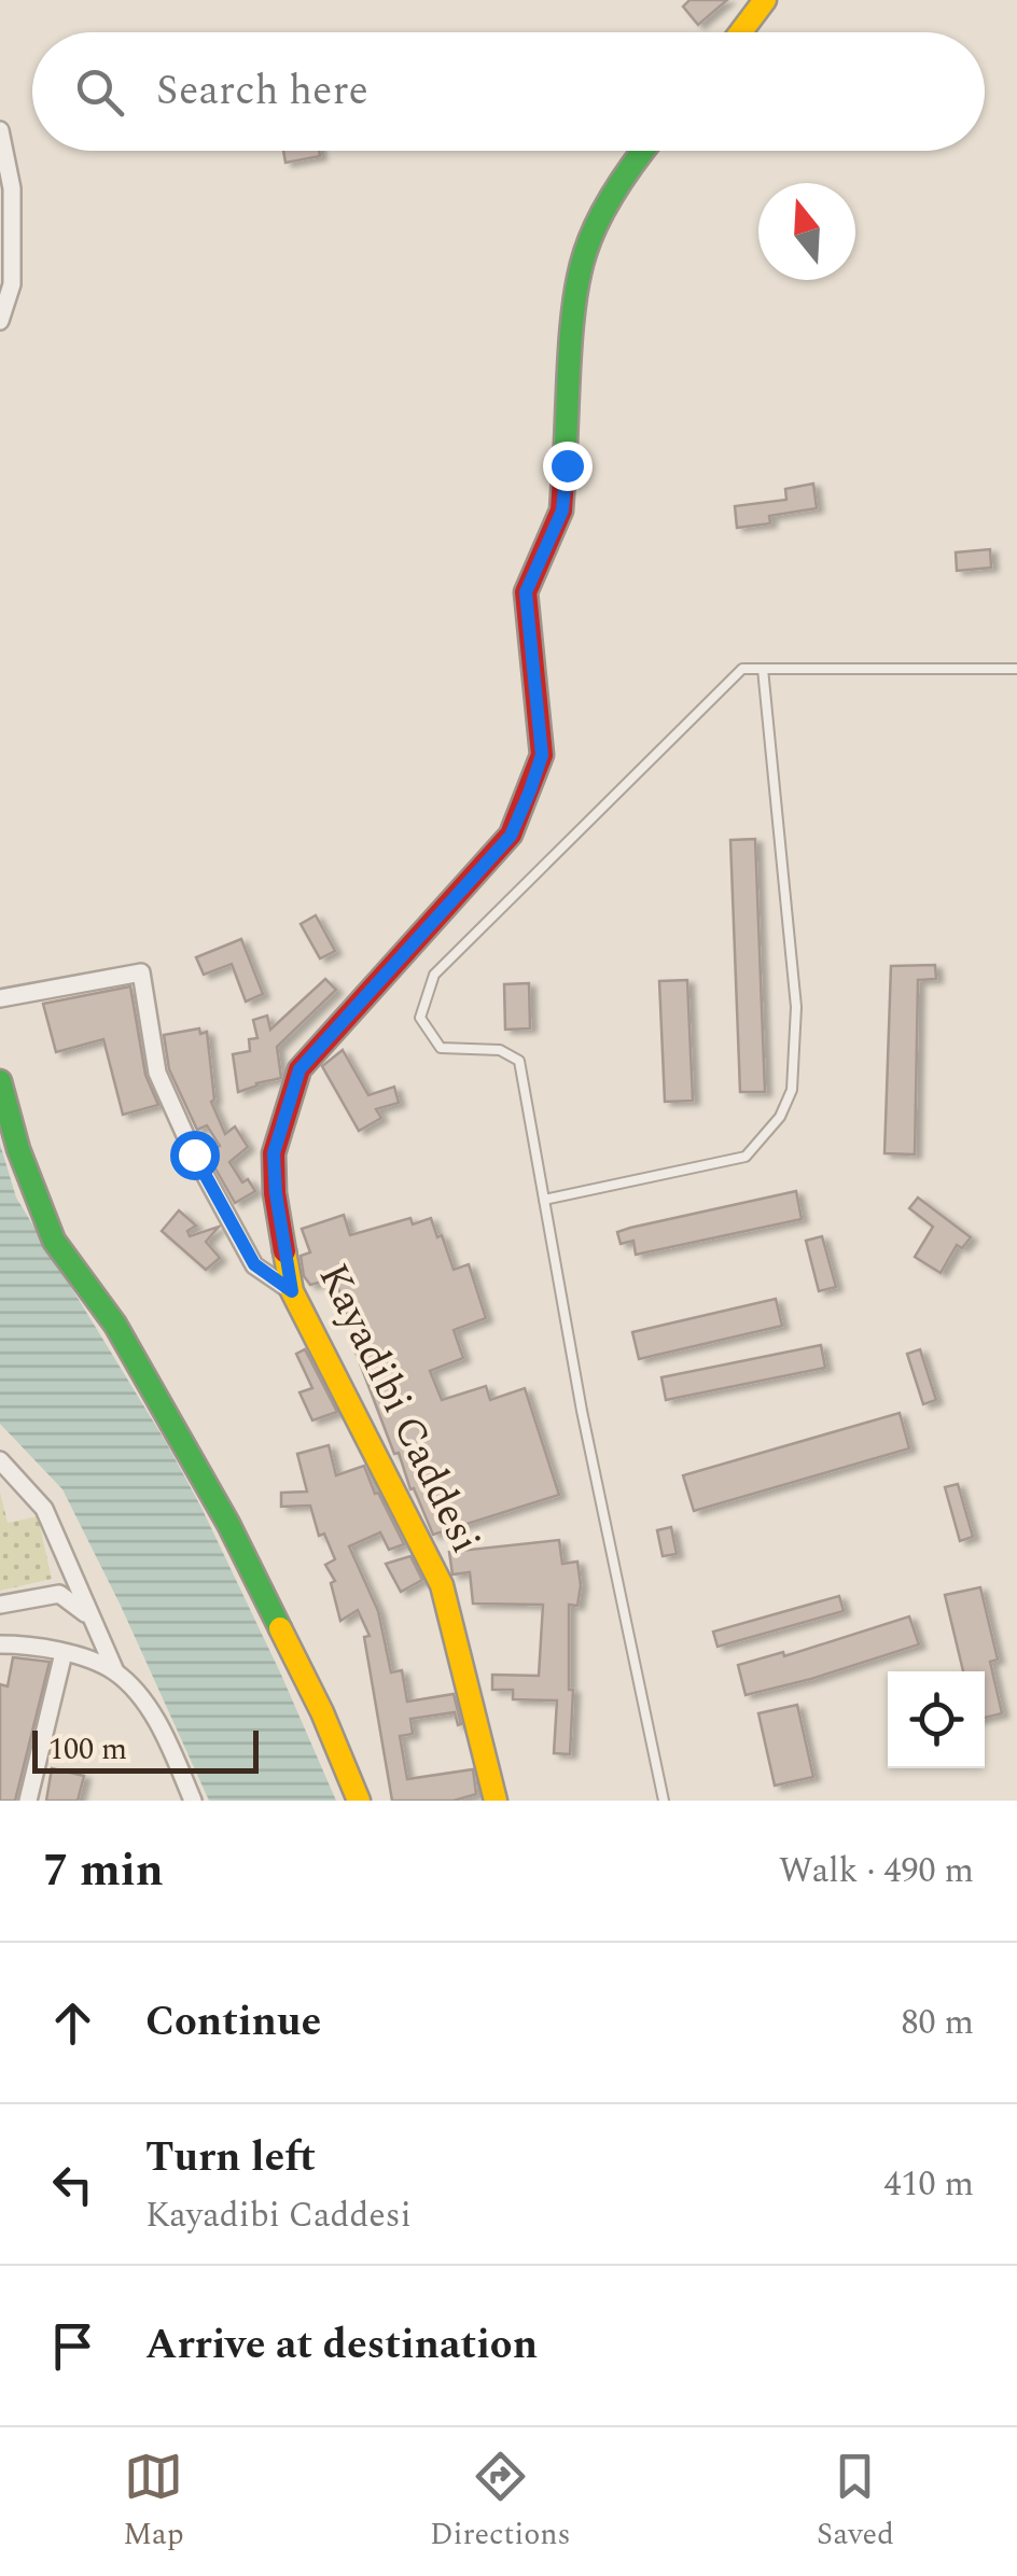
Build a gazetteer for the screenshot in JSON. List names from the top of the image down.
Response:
{
  "streets": {
    "street": ["Kayadibi Caddesi"]
  },
  "scale_bar": "100 m",
  "north": "top",
  "page": {
    "search": "Search here",
    "scale": "100 m",
    "heading": ["7 min", "Walk · 490 m"],
    "list": [
      ["Continue", "80 m"],
      ["Turn left", "Kayadibi Caddesi", "410 m"],
      "Arrive at destination"
    ],
    "nav": ["Map", "Directions", "Saved"]
  }
}
